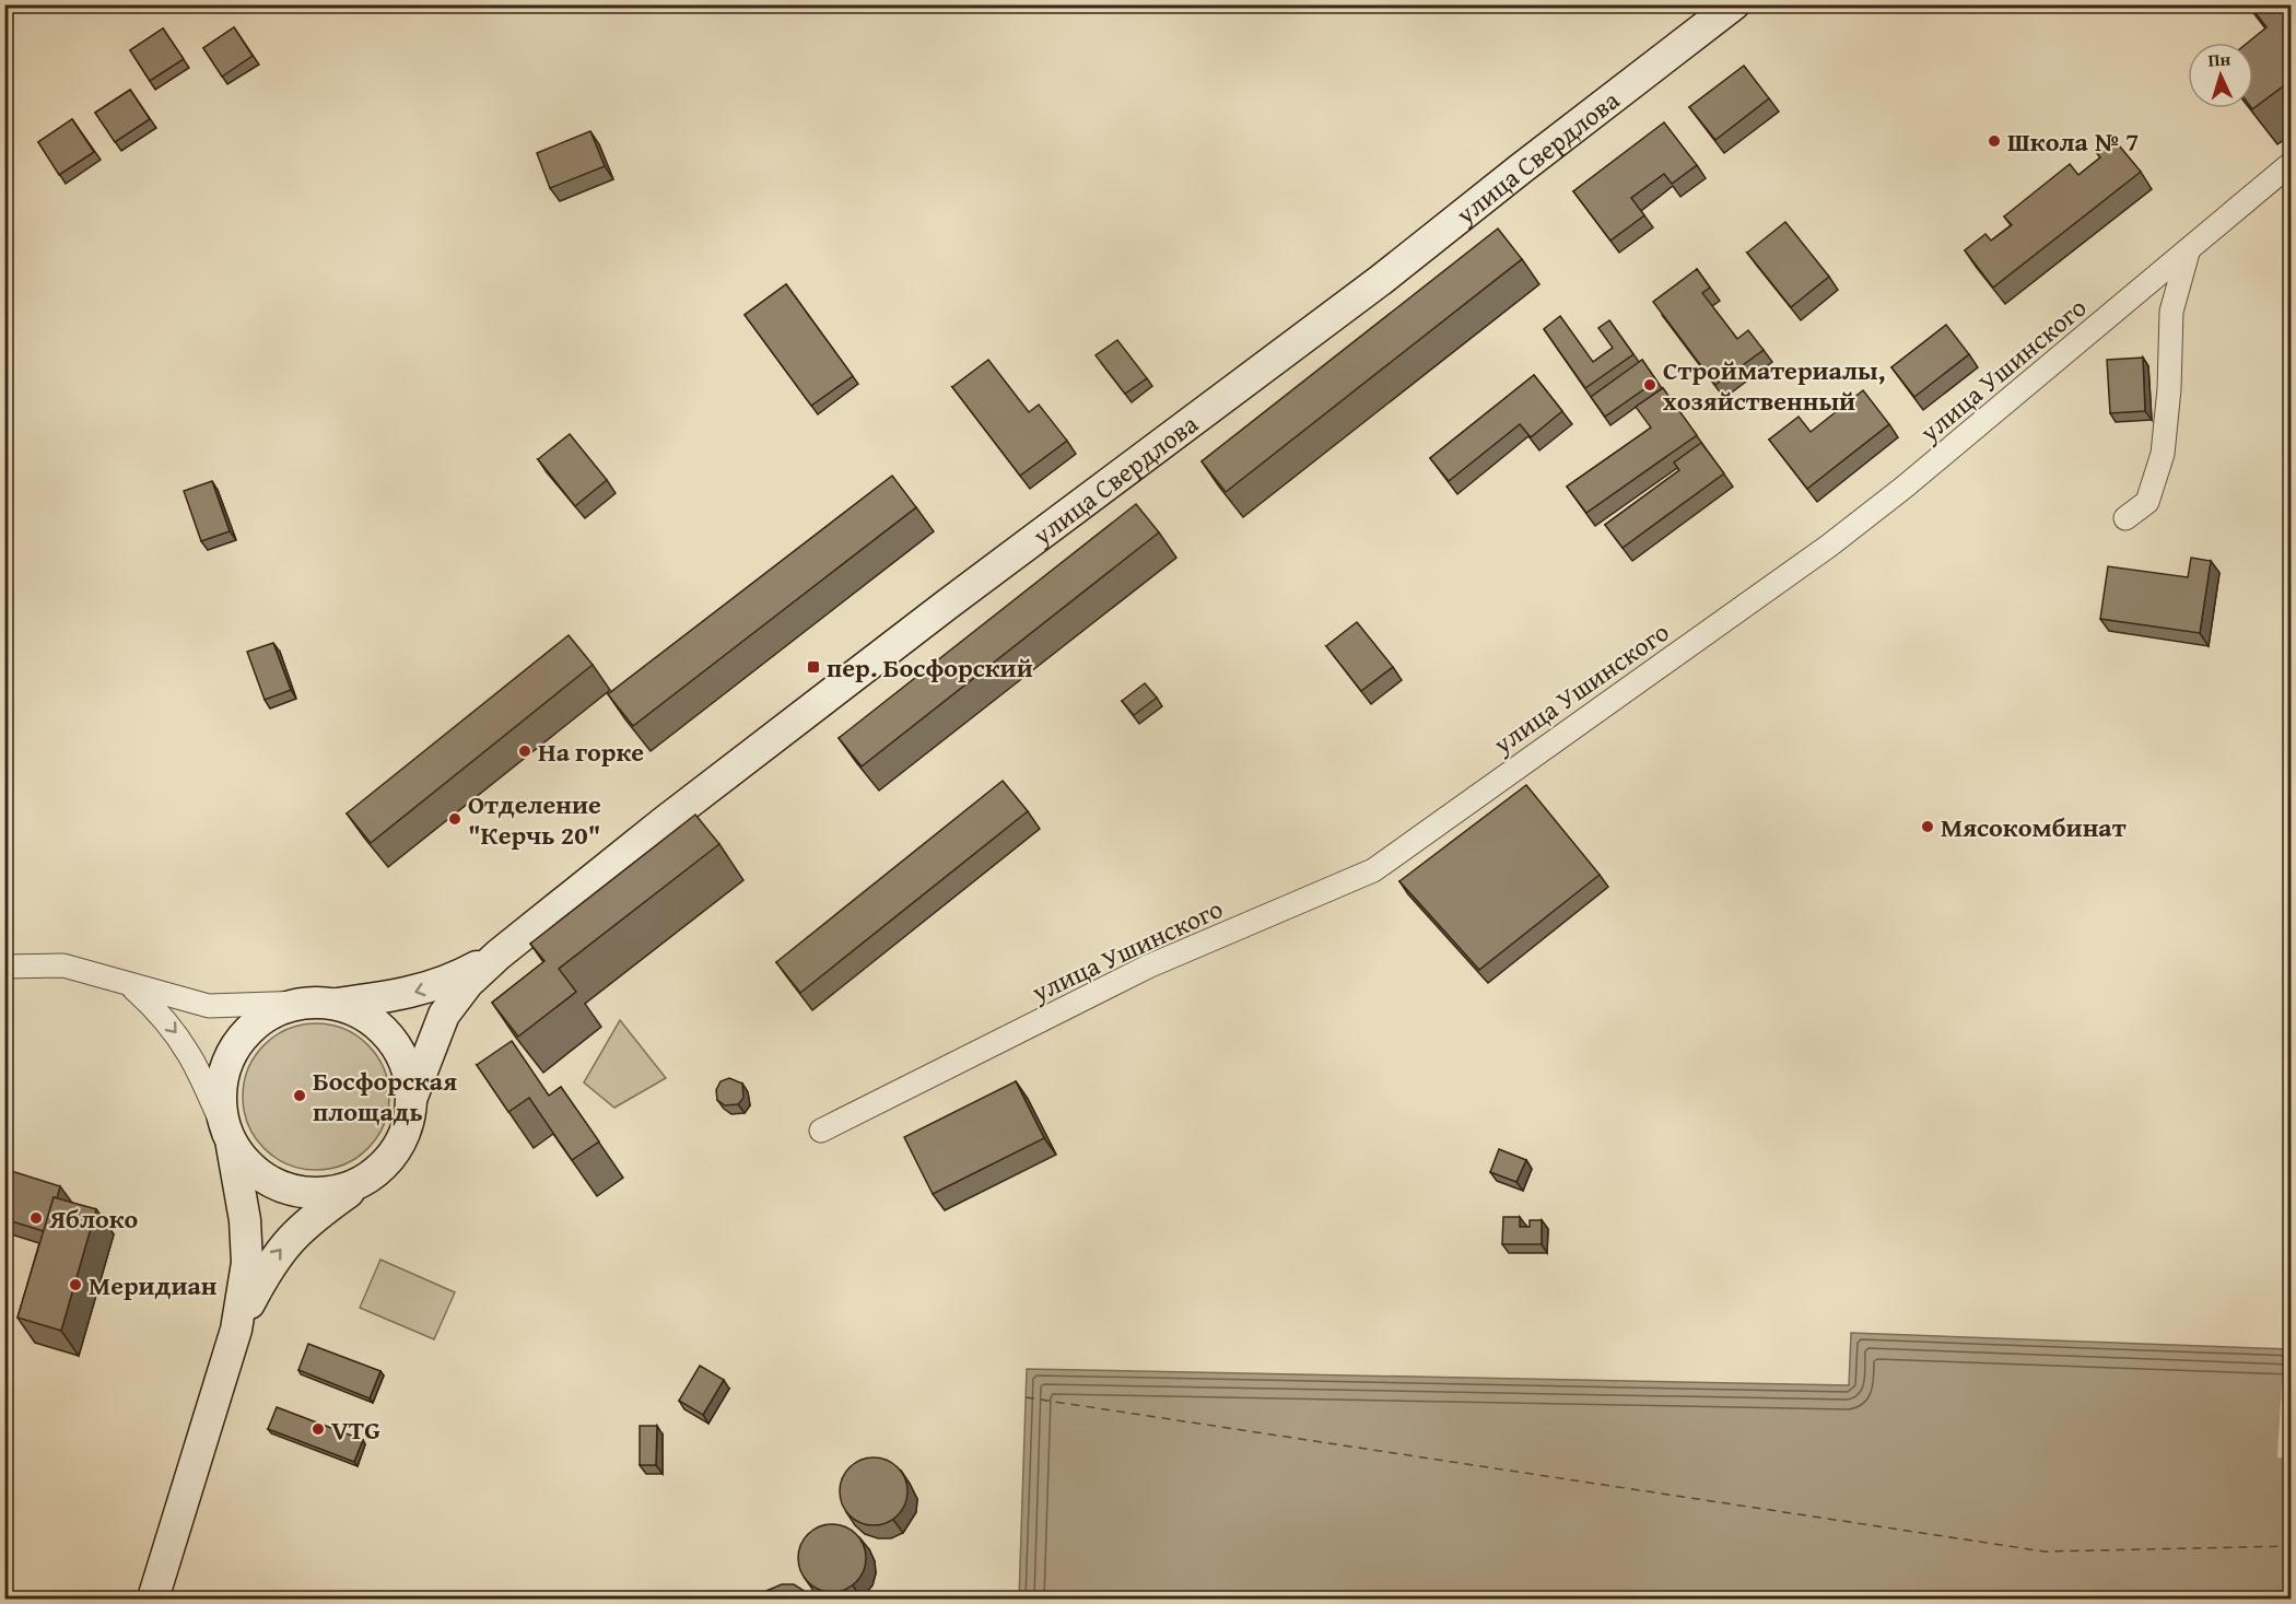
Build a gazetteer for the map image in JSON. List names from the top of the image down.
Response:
{
  "streets": {
    "main road": ["улица Свердлова"],
    "street": ["улица Ушинского"]
  },
  "places": {
    "other": [
      "Школа № 7",
      "Стройматериалы, хозяйственный",
      "На горке",
      "Отделение \"Керчь 20\"",
      "Мясокомбинат",
      "Босфорская площадь",
      "Яблоко",
      "Меридиан",
      "VTG"
    ],
    "transit": ["пер. Босфорский"]
  },
  "north": "top"
}
